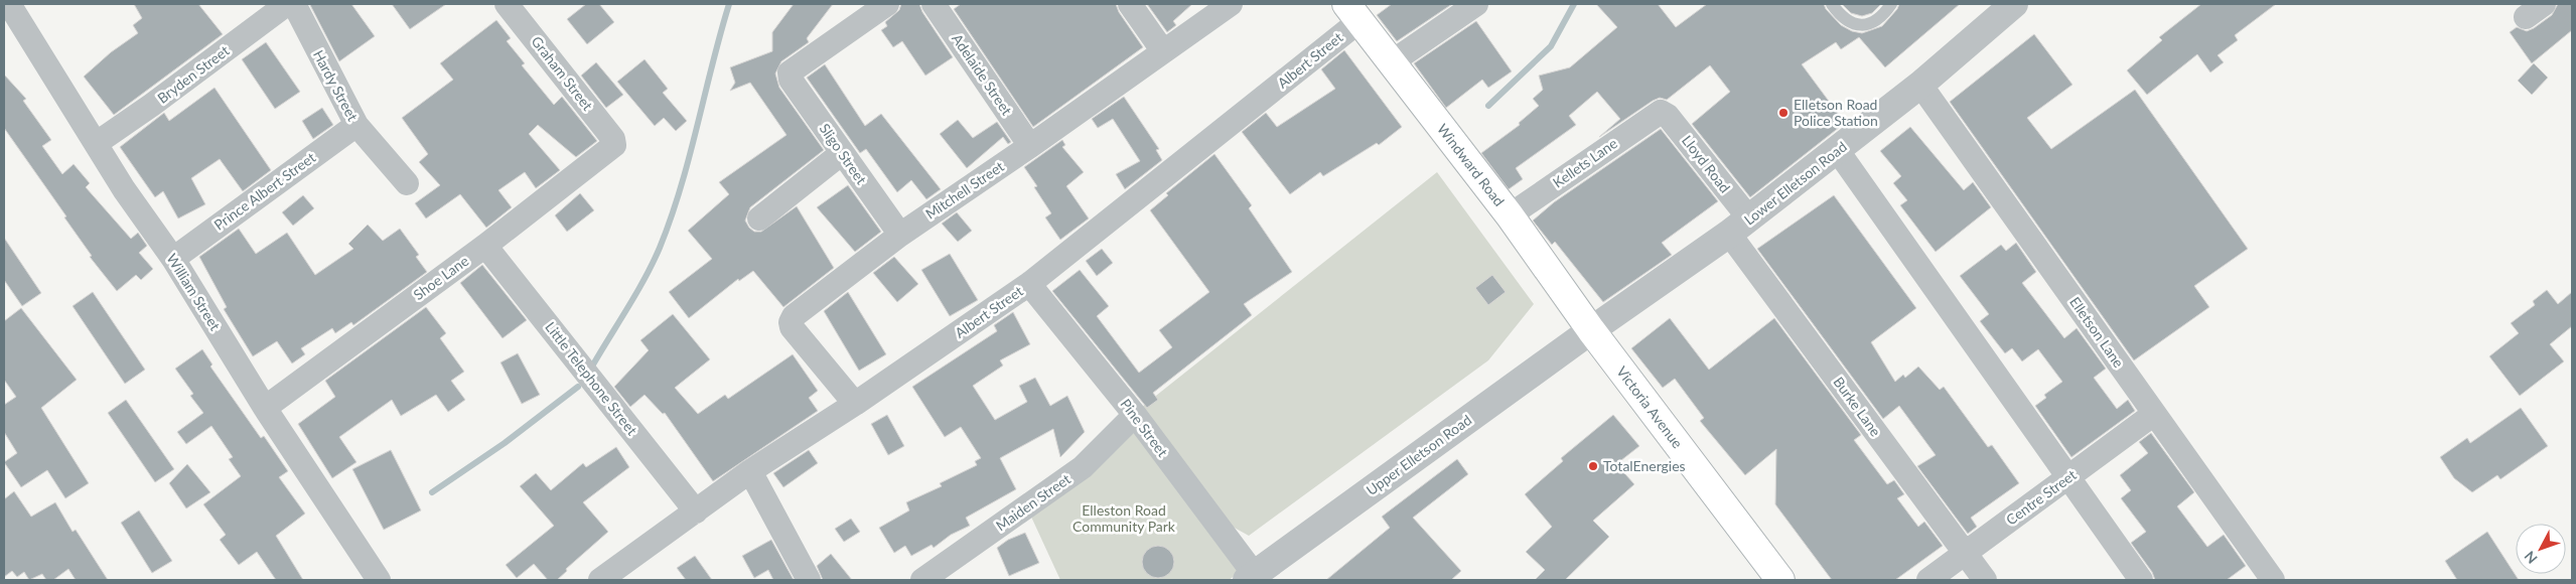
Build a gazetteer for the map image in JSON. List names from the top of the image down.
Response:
{
  "streets": {
    "main road": ["Windward Road", "Victoria Avenue"],
    "street": [
      "Albert Street",
      "Graham Street",
      "Bryden Street",
      "Adelaide Street",
      "Hardy Street",
      "Sligo Street",
      "Kellets Lane",
      "Lloyd Road",
      "Lower Elletson Road",
      "Mitchell Street",
      "Prince Albert Street",
      "Shoe Lane",
      "William Street",
      "Elletson Lane",
      "Little Telephone Street",
      "Burke Lane",
      "Pine Street",
      "Upper Elletson Road",
      "Centre Street",
      "Maiden Street"
    ]
  },
  "crossings": [
    ["Albert Street", "Windward Road"],
    ["Albert Street", "Mitchell Street"],
    ["Albert Street", "Little Telephone Street"],
    ["Albert Street", "Pine Street"],
    ["Graham Street", "Shoe Lane"],
    ["Bryden Street", "William Street"],
    ["Adelaide Street", "Mitchell Street"],
    ["Hardy Street", "Prince Albert Street"],
    ["Sligo Street", "Mitchell Street"],
    ["Kellets Lane", "Lloyd Road"],
    ["Kellets Lane", "Windward Road"],
    ["Lloyd Road", "Lower Elletson Road"],
    ["Lloyd Road", "Burke Lane"],
    ["Windward Road", "Lower Elletson Road"],
    ["Windward Road", "Victoria Avenue"],
    ["Windward Road", "Upper Elletson Road"],
    ["Lower Elletson Road", "Elletson Lane"],
    ["Lower Elletson Road", "Victoria Avenue"],
    ["Lower Elletson Road", "Burke Lane"],
    ["Lower Elletson Road", "Upper Elletson Road"],
    ["Prince Albert Street", "William Street"],
    ["Shoe Lane", "William Street"],
    ["Shoe Lane", "Little Telephone Street"],
    ["Elletson Lane", "Centre Street"],
    ["Victoria Avenue", "Upper Elletson Road"],
    ["Burke Lane", "Centre Street"],
    ["Pine Street", "Upper Elletson Road"],
    ["Pine Street", "Maiden Street"]
  ],
  "parks": ["Elleston Road Community Park"],
  "places": ["Elletson Road Police Station", "TotalEnergies"],
  "north": "bottom left"
}
